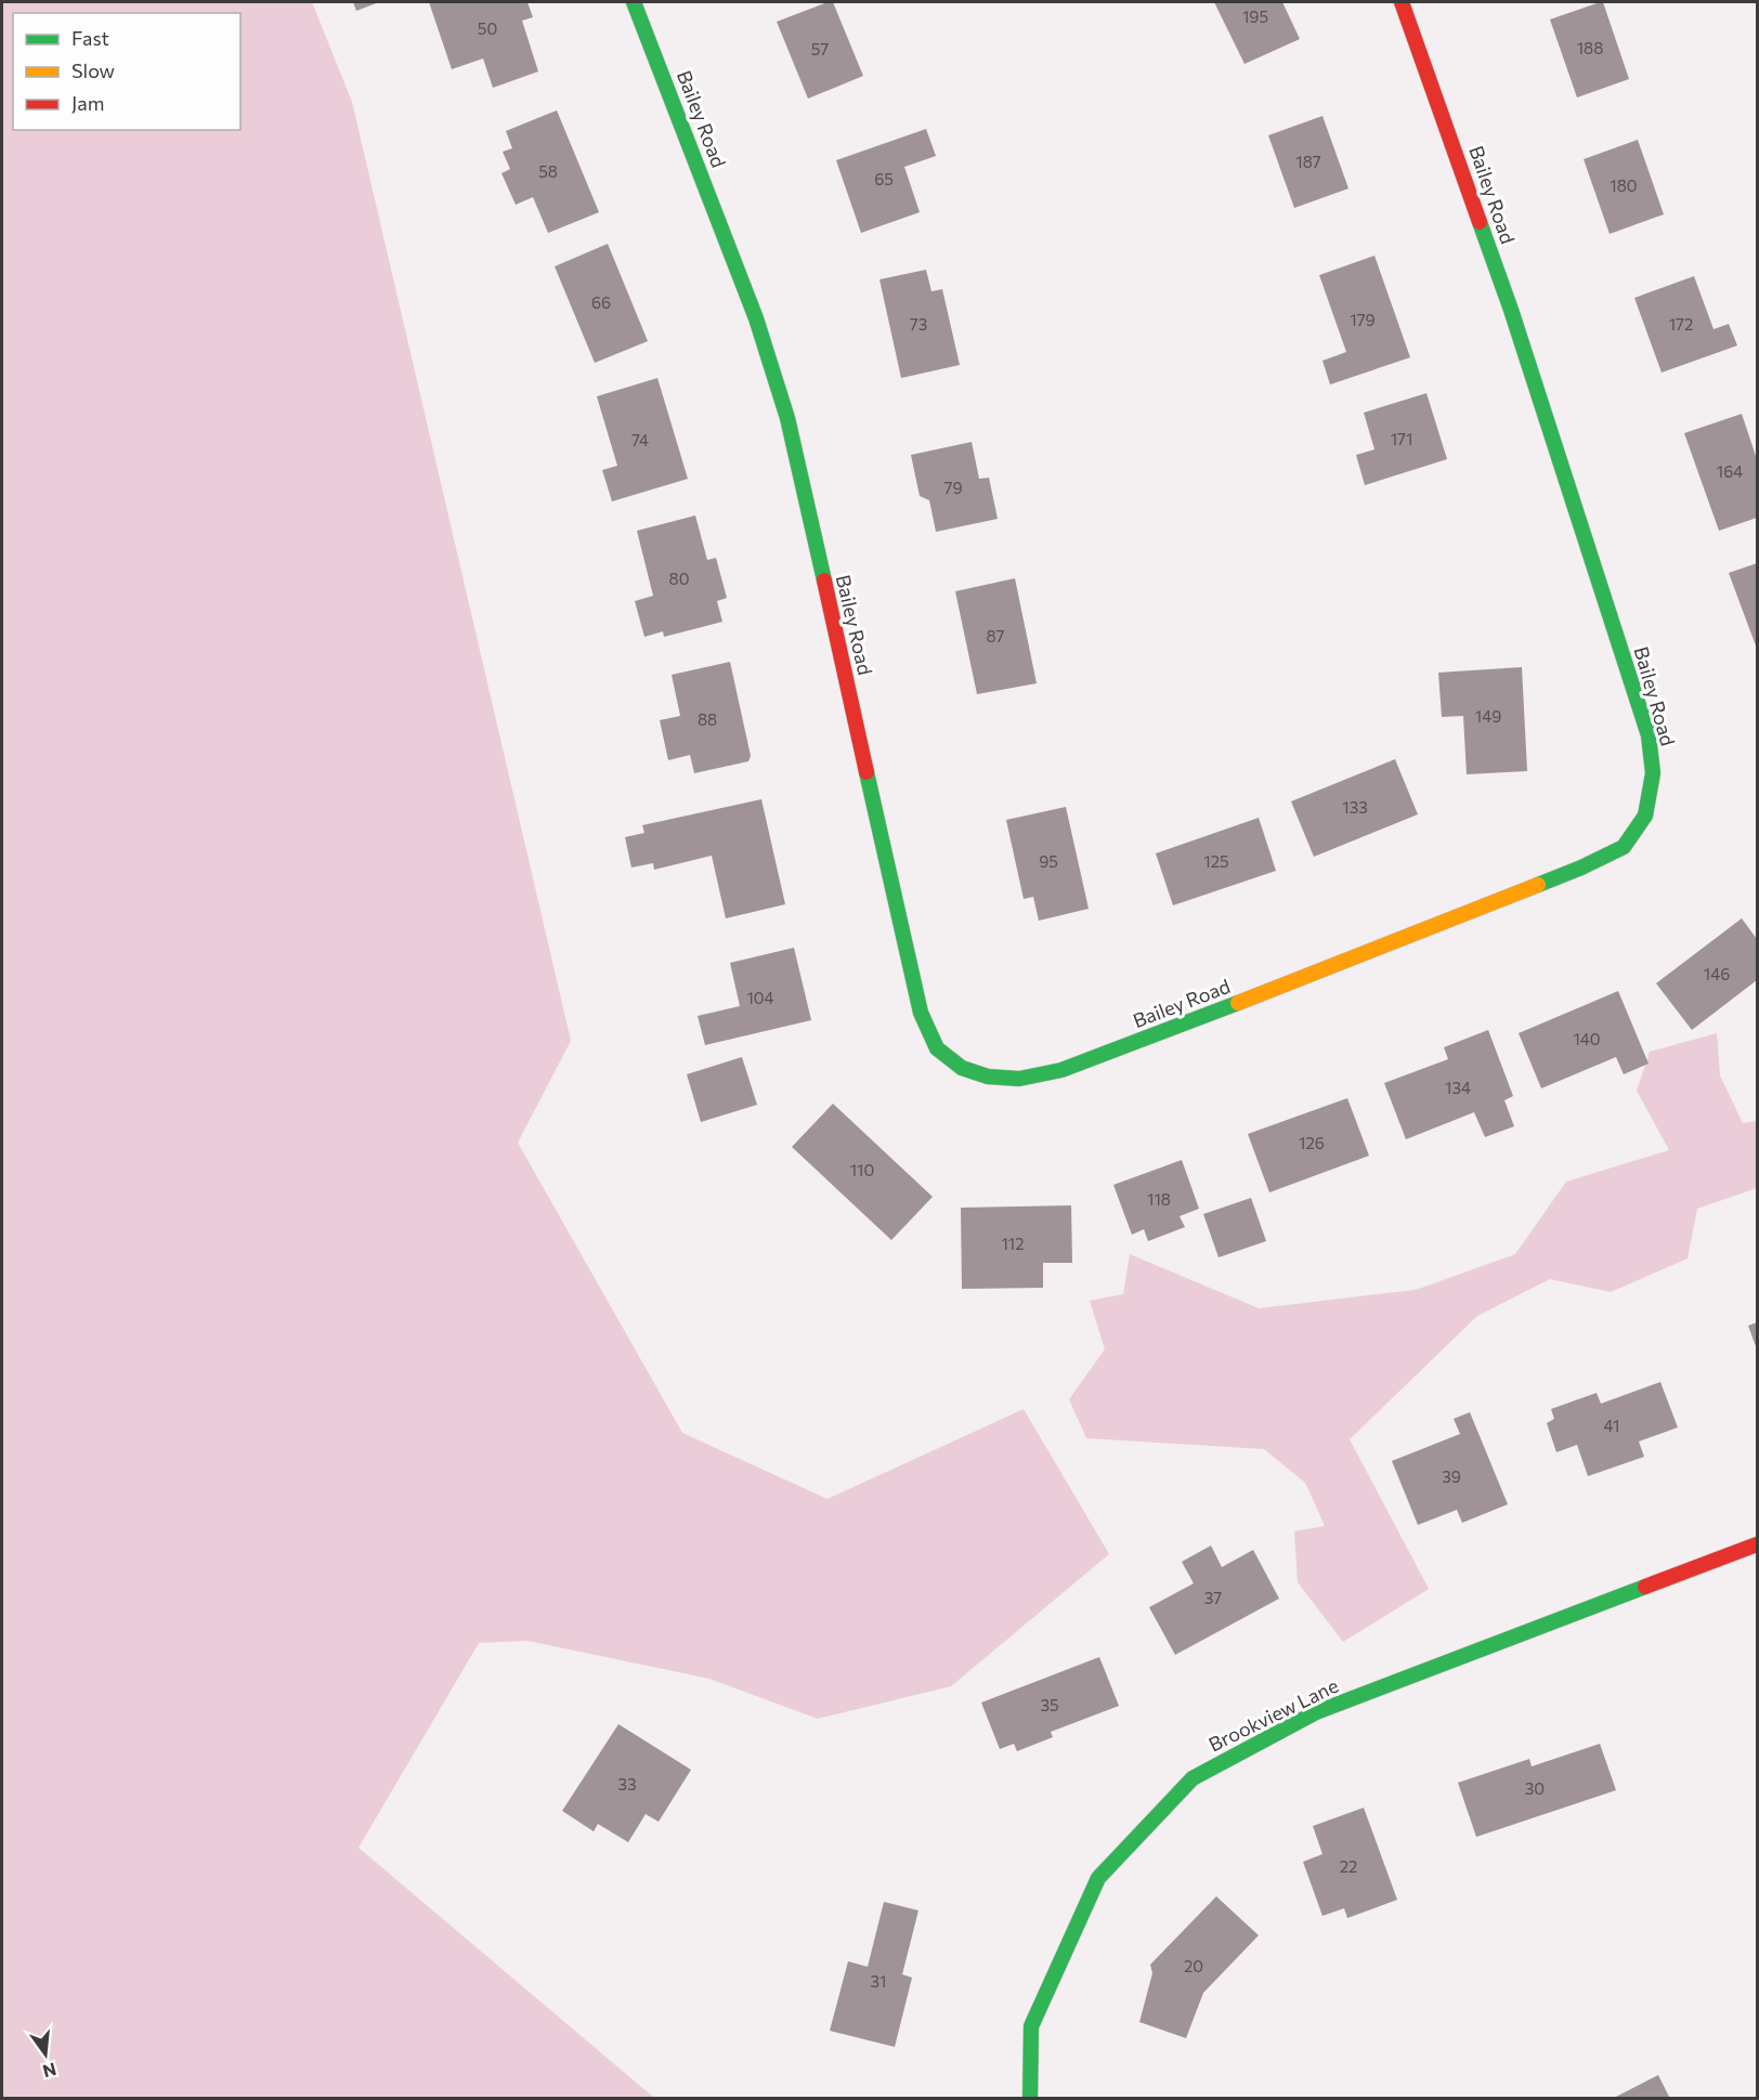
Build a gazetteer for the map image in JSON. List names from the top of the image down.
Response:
{
  "streets": {
    "street": ["Bailey Road", "Brookview Lane"]
  },
  "house_numbers": [
    "195",
    "50",
    "188",
    "57",
    "187",
    "58",
    "65",
    "180",
    "66",
    "179",
    "73",
    "172",
    "171",
    "74",
    "164",
    "79",
    "80",
    "87",
    "149",
    "88",
    "133",
    "95",
    "125",
    "146",
    "104",
    "140",
    "134",
    "126",
    "110",
    "118",
    "112",
    "41",
    "39",
    "37",
    "35",
    "33",
    "30",
    "22",
    "20",
    "31"
  ],
  "legend": ["Fast", "Slow", "Jam"],
  "north": "bottom"
}
